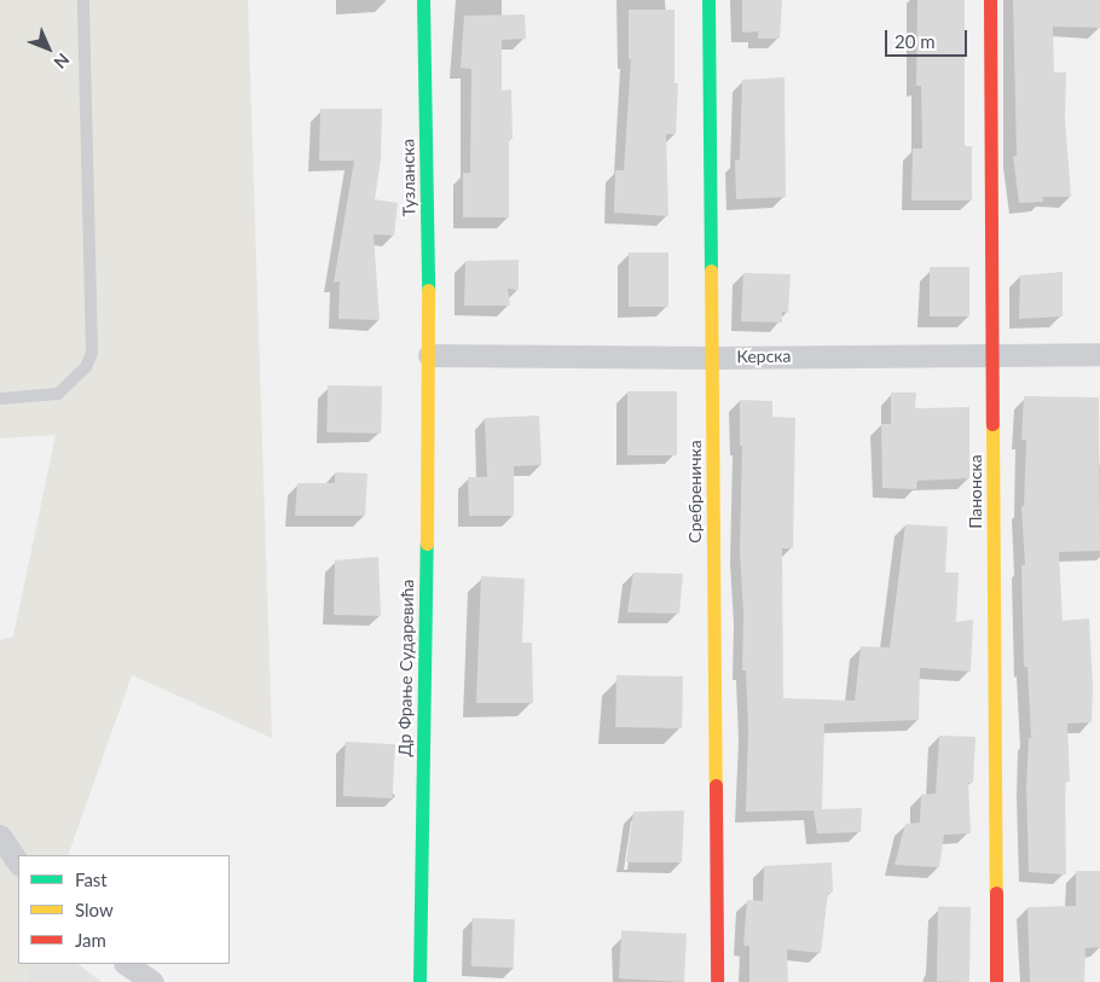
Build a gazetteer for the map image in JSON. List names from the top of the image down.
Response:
{
  "streets": {
    "street": [
      "Тузланска",
      "Керска",
      "Сребреничка",
      "Панонска",
      "Др Фрање Сударевића"
    ]
  },
  "crossings": [
    ["Тузланска", "Керска"],
    ["Тузланска", "Др Фрање Сударевића"],
    ["Керска", "Сребреничка"],
    ["Керска", "Панонска"],
    ["Керска", "Др Фрање Сударевића"]
  ],
  "legend": ["Fast", "Slow", "Jam"],
  "scale_bar": "20 m",
  "north": "bottom right"
}
